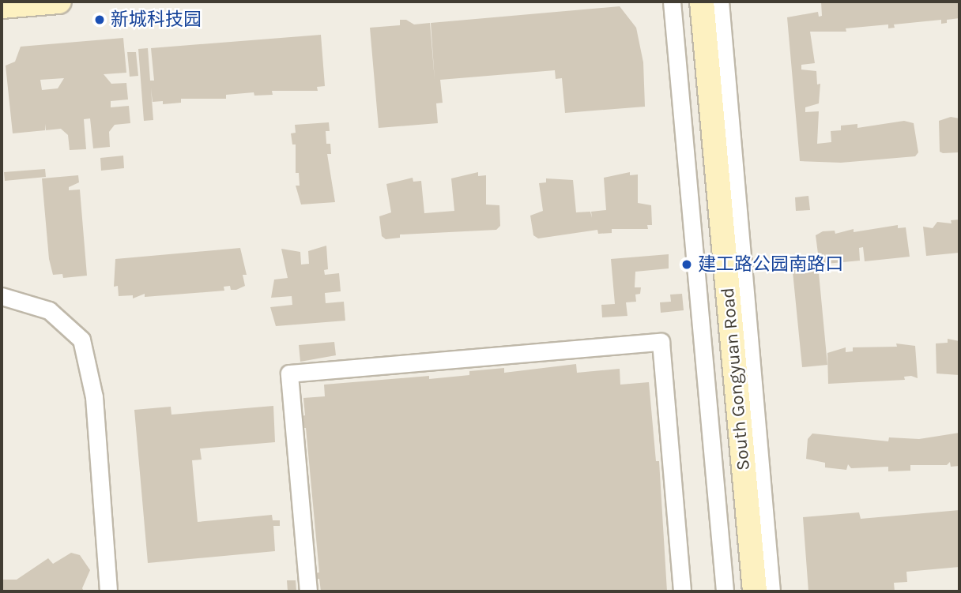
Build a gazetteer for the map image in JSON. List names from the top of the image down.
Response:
{
  "streets": {
    "main road": ["South Gongyuan Road"]
  },
  "places": ["新城科技园", "建工路公园南路口"]
}
